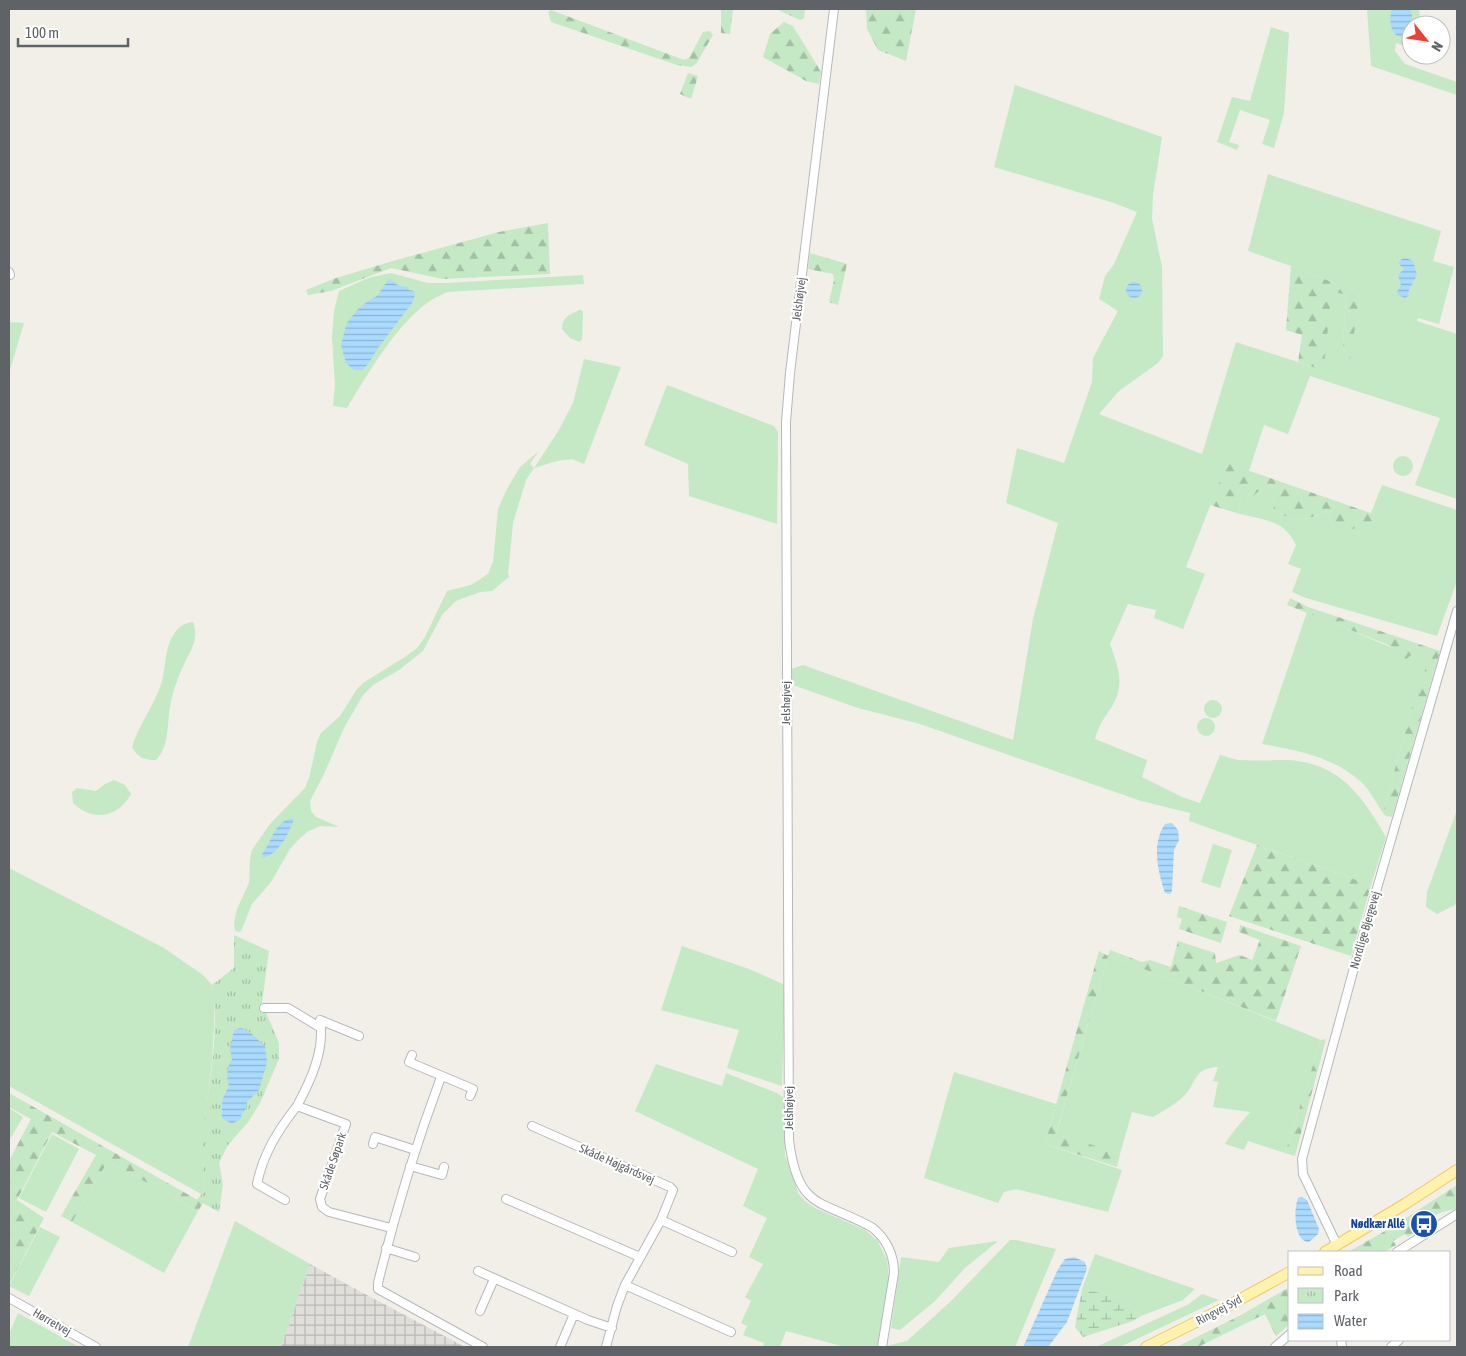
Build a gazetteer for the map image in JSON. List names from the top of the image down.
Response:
{
  "streets": {
    "main road": ["Ringvej Syd"],
    "street": [
      "Jelshøjvej",
      "Nordlige Bjergevej",
      "Skåde Søpark",
      "Skåde Højgårdsvej",
      "Hørretvej"
    ]
  },
  "places": {
    "bus stop": ["Nødkær Allé"]
  },
  "legend": ["Road", "Park", "Water"],
  "scale_bar": "100 m",
  "north": "bottom right"
}
